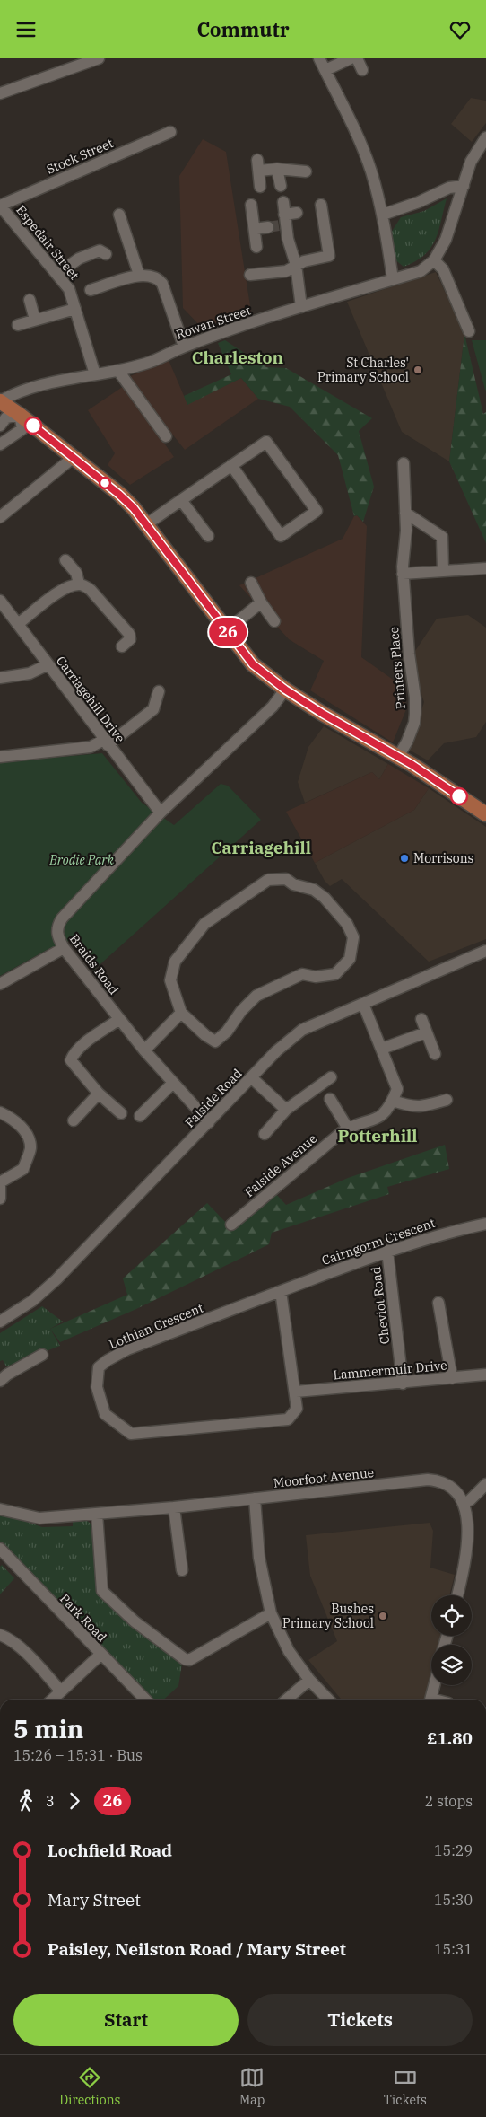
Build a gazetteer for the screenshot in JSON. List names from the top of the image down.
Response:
{
  "streets": {
    "street": [
      "Stock Street",
      "Espedair Street",
      "Rowan Street",
      "Printers Place",
      "Carriagehill Drive",
      "Braids Road",
      "Falside Road",
      "Falside Avenue",
      "Cairngorm Crescent",
      "Cheviot Road",
      "Lothian Crescent",
      "Lammermuir Drive",
      "Moorfoot Avenue",
      "Park Road"
    ]
  },
  "crossings": [
    ["Stock Street", "Espedair Street"],
    ["Espedair Street", "Rowan Street"],
    ["Carriagehill Drive", "Braids Road"],
    ["Braids Road", "Falside Road"],
    ["Cairngorm Crescent", "Cheviot Road"],
    ["Cairngorm Crescent", "Lothian Crescent"],
    ["Cheviot Road", "Lammermuir Drive"],
    ["Lothian Crescent", "Lammermuir Drive"]
  ],
  "districts": ["Charleston", "Carriagehill", "Potterhill"],
  "parks": ["Brodie Park"],
  "places": ["St Charles' Primary School", "Morrisons", "Bushes Primary School"],
  "lines": ["bus line 26"],
  "page": {
    "header": "Commutr",
    "on_map": "26",
    "heading": ["5 min", "15:26 – 15:31 · Bus", "£1.80"],
    "legs": ["3", "26", "2 stops"],
    "list": [
      {
        "name": "Lochfield Road",
        "value": "15:29"
      },
      {
        "name": "Mary Street",
        "value": "15:30"
      },
      {
        "name": "Paisley, Neilston Road / Mary Street",
        "value": "15:31"
      }
    ],
    "buttons": ["Start", "Tickets"],
    "tabs": ["Directions", "Map", "Tickets"]
  }
}
